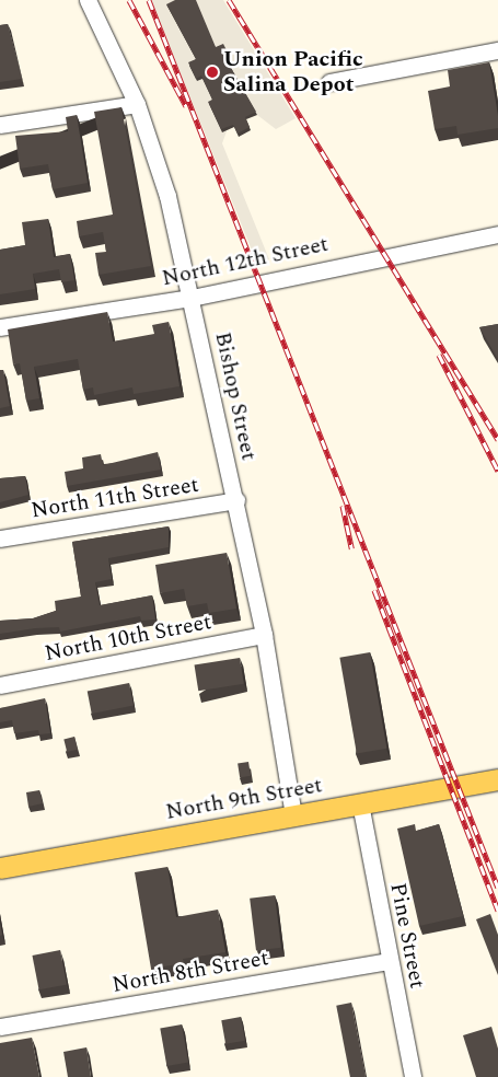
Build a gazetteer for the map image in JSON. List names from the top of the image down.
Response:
{
  "streets": {
    "main road": ["North 9th Street"],
    "street": [
      "North 12th Street",
      "Bishop Street",
      "North 11th Street",
      "North 10th Street",
      "Pine Street",
      "North 8th Street"
    ]
  },
  "crossings": [
    ["North 12th Street", "Bishop Street"],
    ["Bishop Street", "North 11th Street"],
    ["Bishop Street", "North 10th Street"],
    ["Bishop Street", "North 9th Street"],
    ["North 9th Street", "Pine Street"],
    ["Pine Street", "North 8th Street"]
  ],
  "places": ["Union Pacific Salina Depot"]
}
